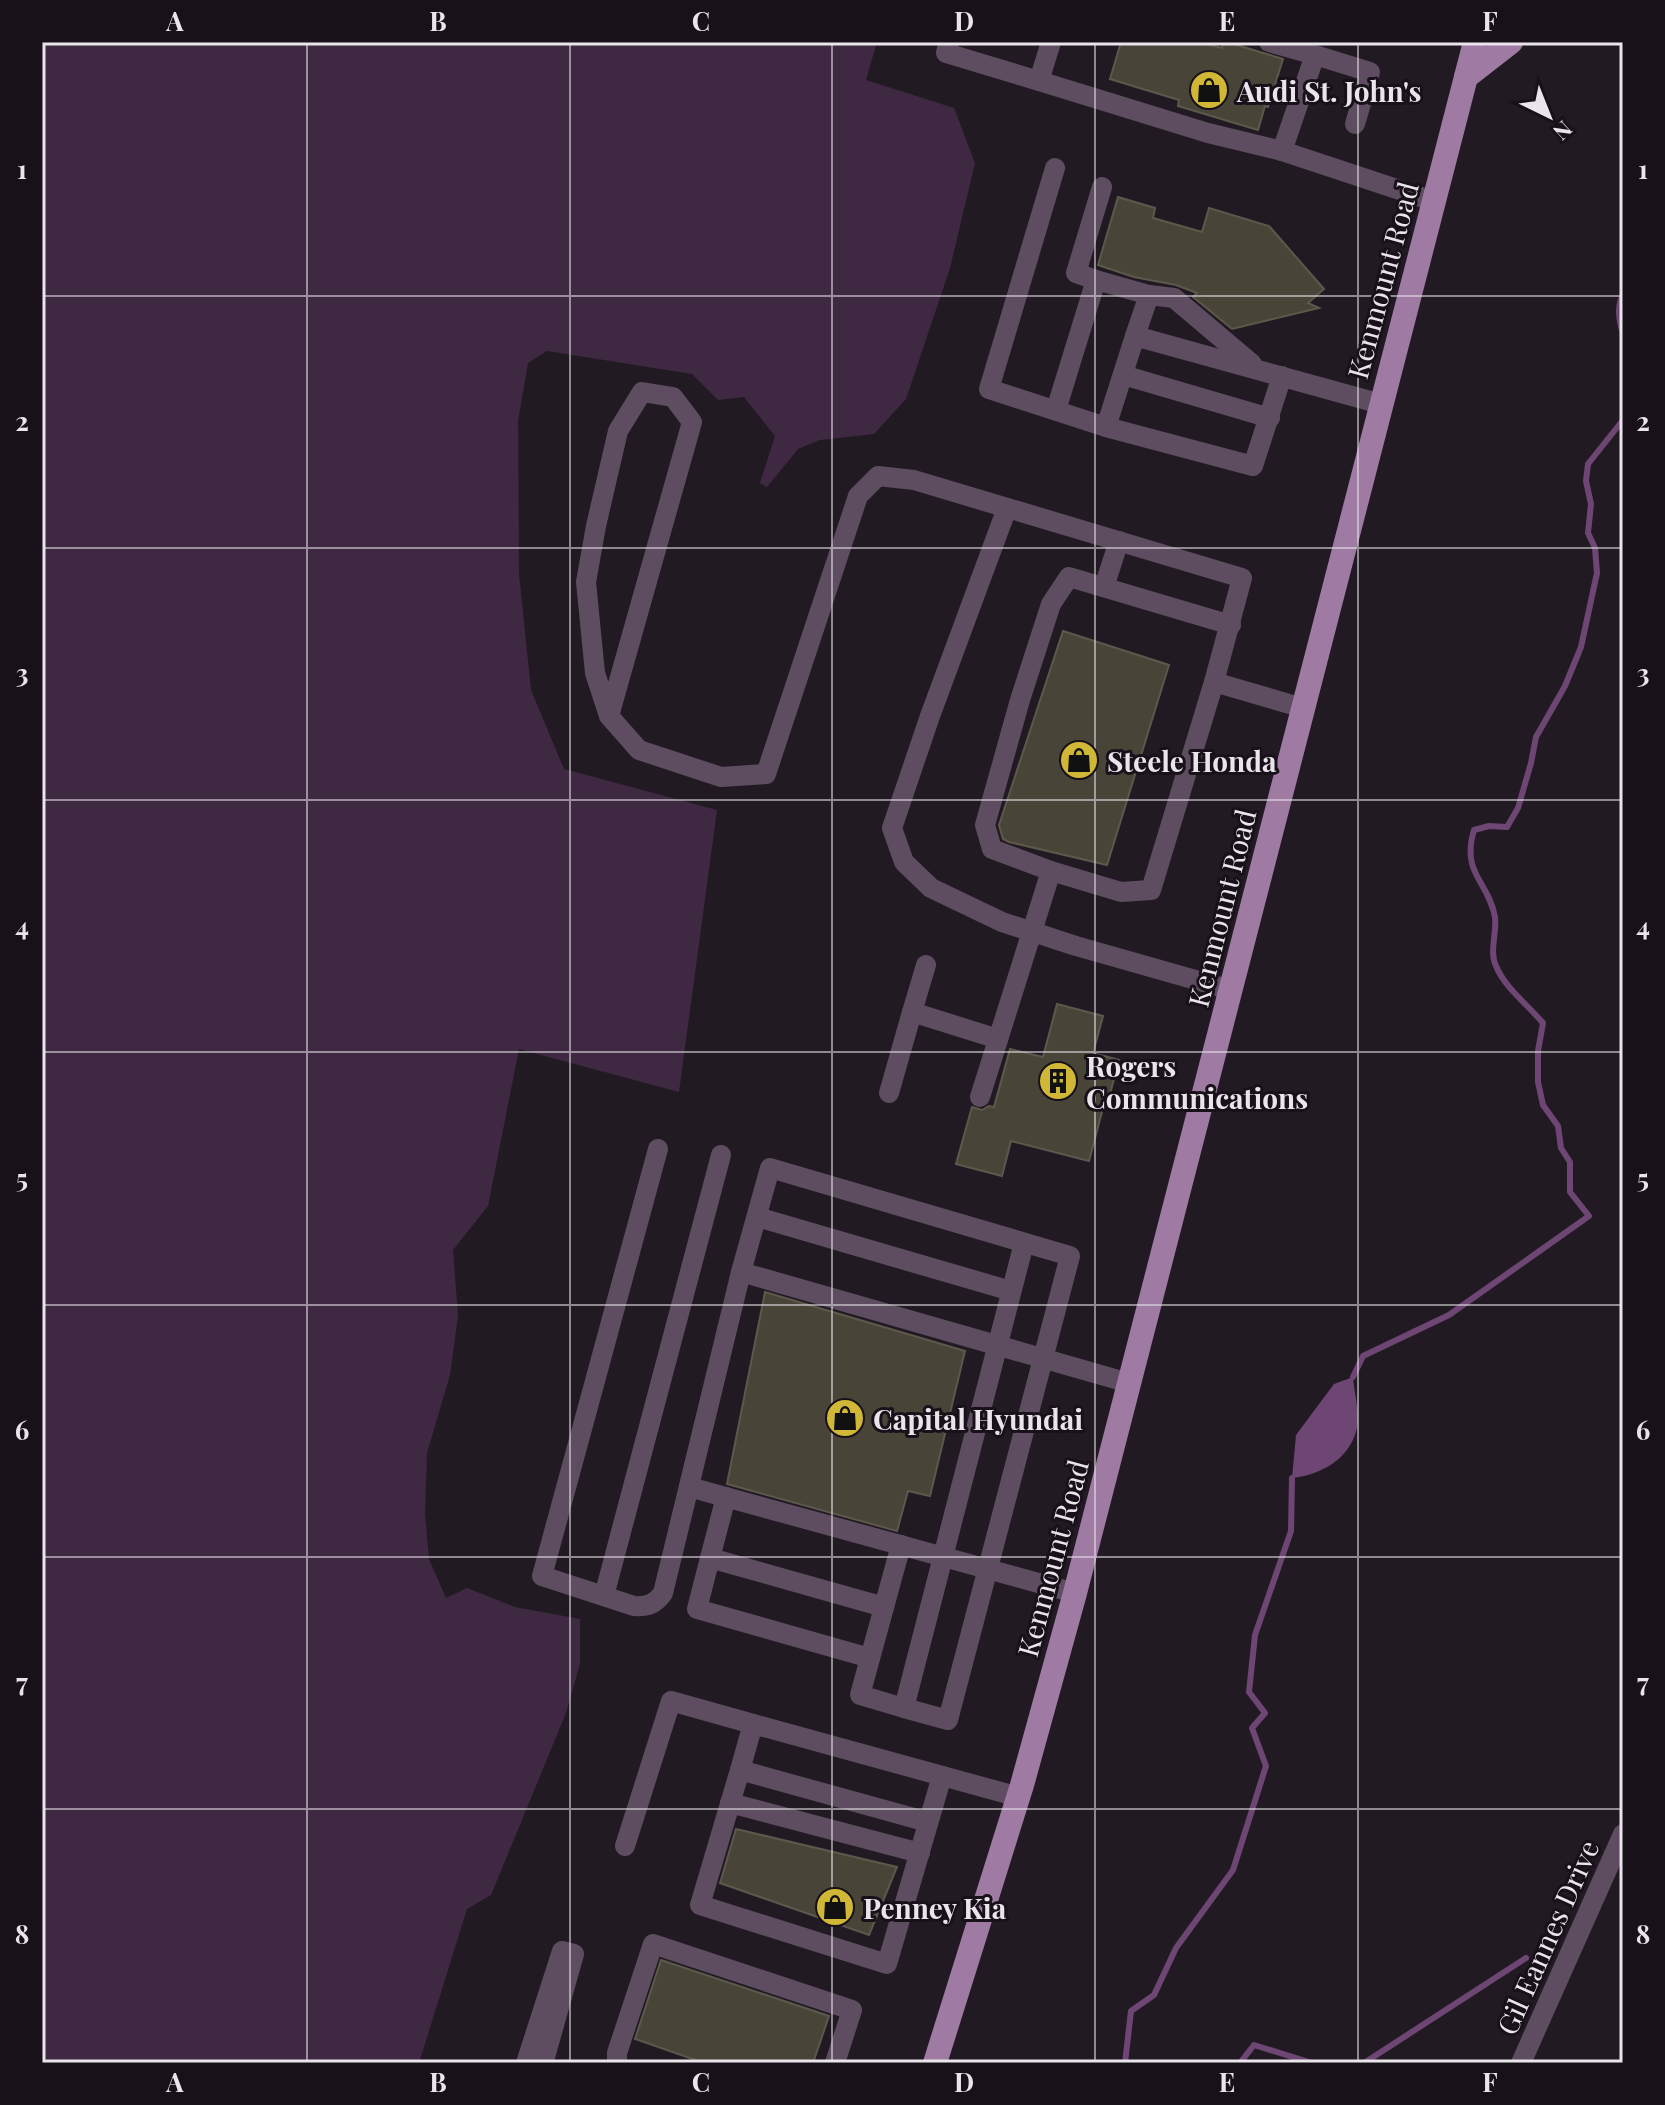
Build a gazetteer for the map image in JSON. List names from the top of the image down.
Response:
{
  "streets": {
    "main road": ["Kenmount Road"],
    "street": ["Gil Eannes Drive"]
  },
  "places": {
    "shop": [
      "Audi St. John's",
      "Steele Honda",
      "Capital Hyundai",
      "Penney Kia"
    ],
    "building": ["Rogers Communications"]
  },
  "north": "bottom right",
  "grid": {
    "columns": [
      "A",
      "B",
      "C",
      "D",
      "E",
      "F"
    ],
    "rows": [
      "1",
      "2",
      "3",
      "4",
      "5",
      "6",
      "7",
      "8"
    ]
  }
}
